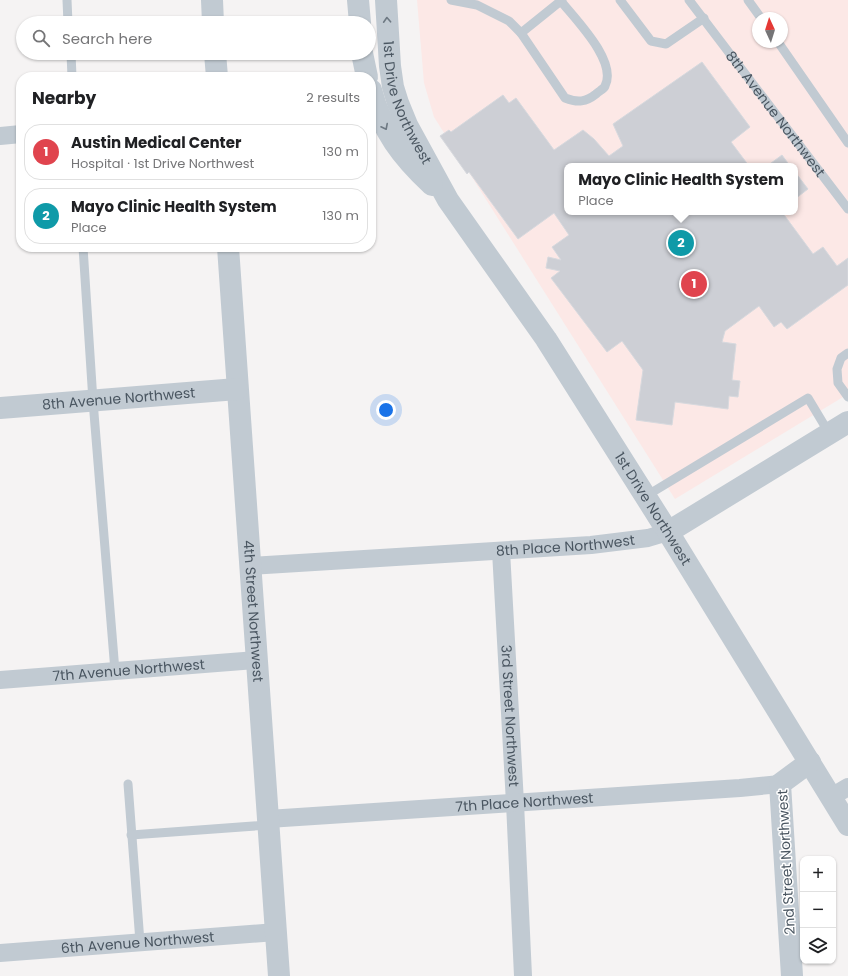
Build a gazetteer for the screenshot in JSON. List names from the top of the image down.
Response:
{
  "streets": {
    "street": [
      "1st Drive Northwest",
      "8th Avenue Northwest",
      "8th Place Northwest",
      "4th Street Northwest",
      "7th Avenue Northwest",
      "3rd Street Northwest",
      "7th Place Northwest",
      "2nd Street Northwest",
      "6th Avenue Northwest"
    ]
  },
  "crossings": [
    ["1st Drive Northwest", "8th Place Northwest"],
    ["1st Drive Northwest", "2nd Street Northwest"],
    ["8th Avenue Northwest", "4th Street Northwest"],
    ["8th Place Northwest", "4th Street Northwest"],
    ["8th Place Northwest", "3rd Street Northwest"],
    ["4th Street Northwest", "7th Avenue Northwest"],
    ["4th Street Northwest", "7th Place Northwest"],
    ["4th Street Northwest", "6th Avenue Northwest"],
    ["3rd Street Northwest", "7th Place Northwest"],
    ["7th Place Northwest", "2nd Street Northwest"]
  ],
  "north": "top",
  "page": {
    "search": "Search here",
    "heading": ["Nearby", "2 results"],
    "list": [
      {
        "mark": "1",
        "name": "Austin Medical Center",
        "note": "Hospital · 1st Drive Northwest",
        "value": "130 m"
      },
      {
        "mark": "2",
        "name": "Mayo Clinic Health System",
        "note": "Place",
        "value": "130 m"
      }
    ],
    "popup": ["Mayo Clinic Health System", "Place"],
    "pins": ["2", "1"],
    "map_buttons": ["+", "−"]
  }
}
